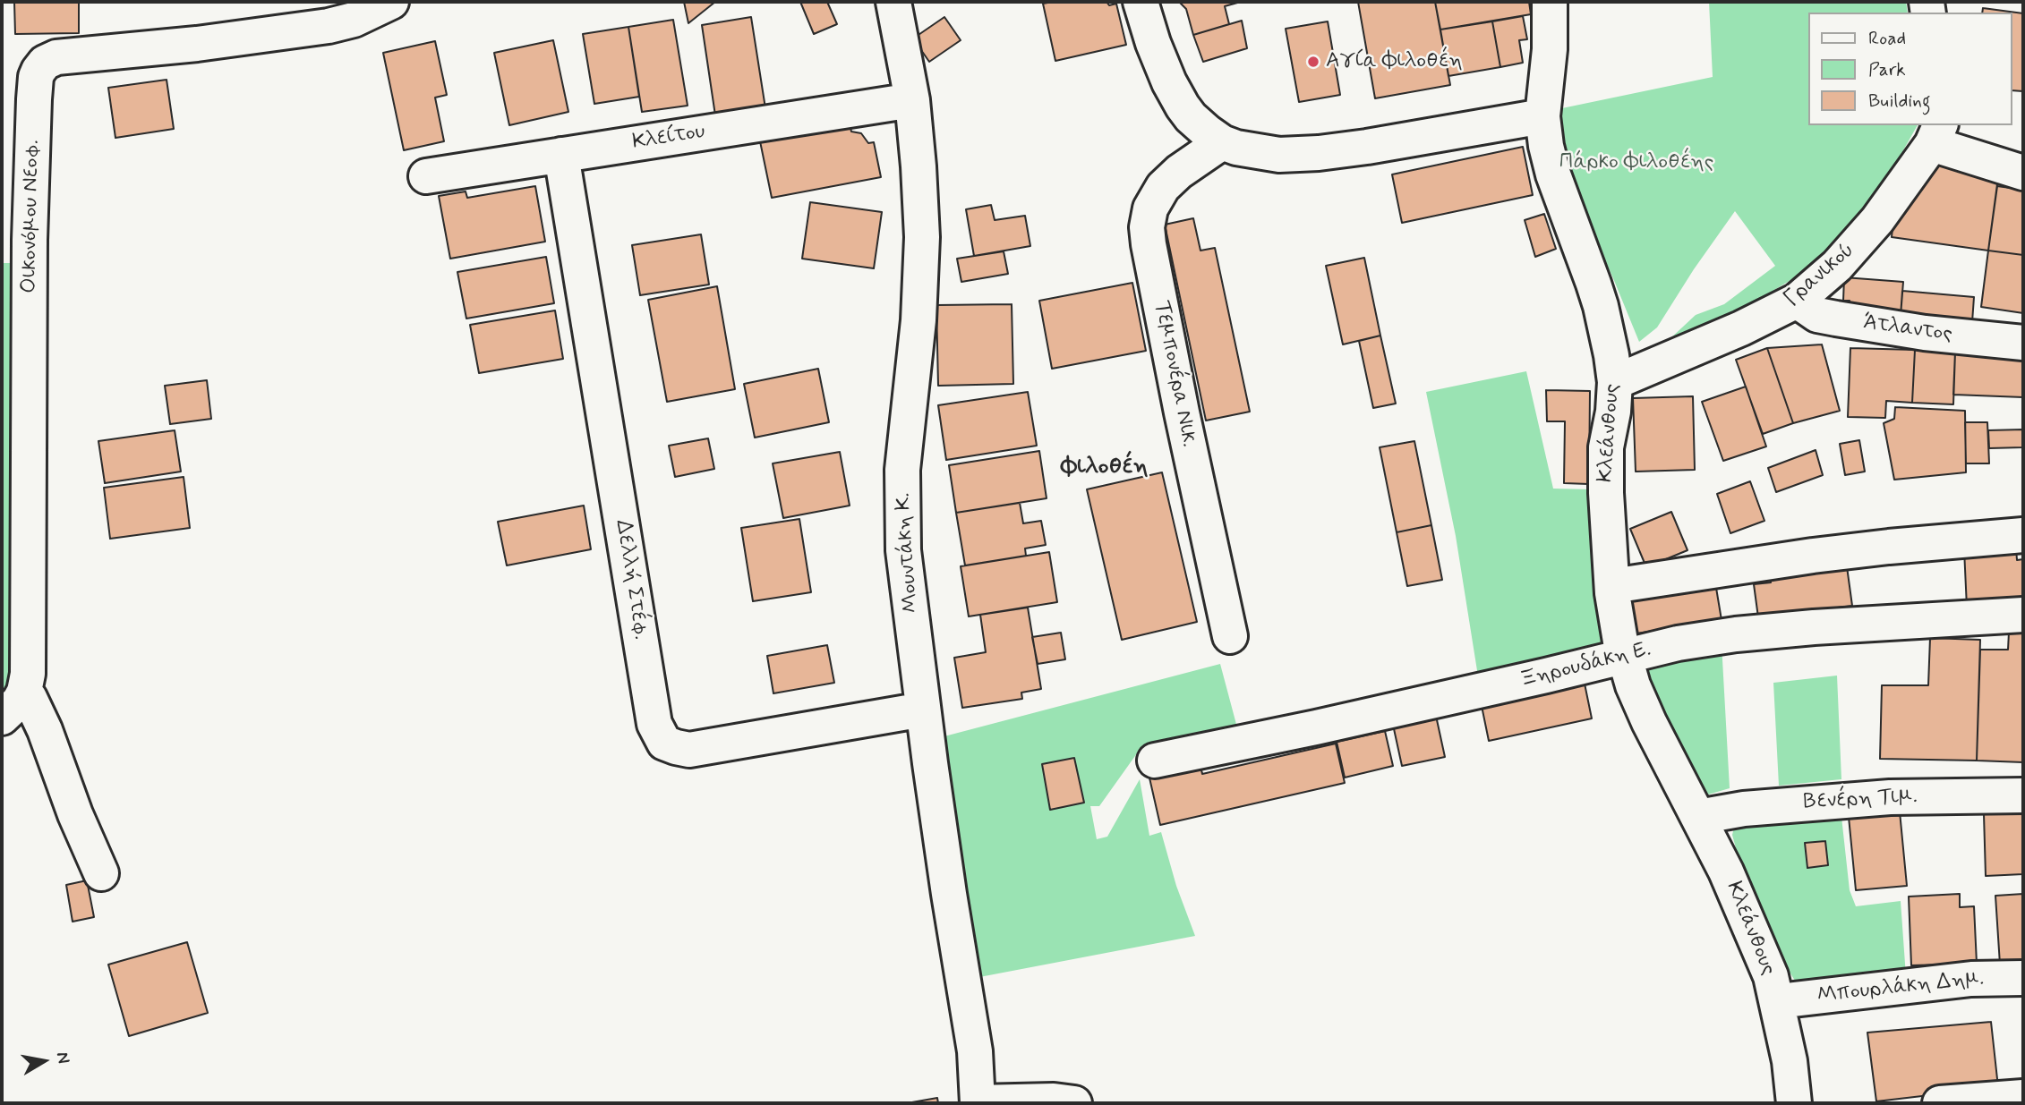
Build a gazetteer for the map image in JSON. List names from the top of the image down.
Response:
{
  "streets": {
    "street": [
      "Κλείτου",
      "Οικονόμου Νεοφ.",
      "Γρανικού",
      "Άτλαντος",
      "Τεμπονέρα Νικ.",
      "Κλεάνθους",
      "Μουντάκη Κ.",
      "Δελλή Στέφ.",
      "Ξηρουδάκη Ε.",
      "Βενέρη Τιμ.",
      "Μπουρλάκη Δημ."
    ]
  },
  "crossings": [
    ["Κλείτου", "Μουντάκη Κ."],
    ["Κλείτου", "Δελλή Στέφ."],
    ["Γρανικού", "Άτλαντος"],
    ["Γρανικού", "Κλεάνθους"],
    ["Κλεάνθους", "Ξηρουδάκη Ε."],
    ["Κλεάνθους", "Βενέρη Τιμ."],
    ["Κλεάνθους", "Μπουρλάκη Δημ."],
    ["Μουντάκη Κ.", "Δελλή Στέφ."]
  ],
  "districts": ["Φιλοθέη"],
  "parks": ["Πάρκο Φιλοθέης"],
  "places": ["Αγία Φιλοθέη"],
  "legend": ["Road", "Park", "Building"],
  "north": "right"
}
